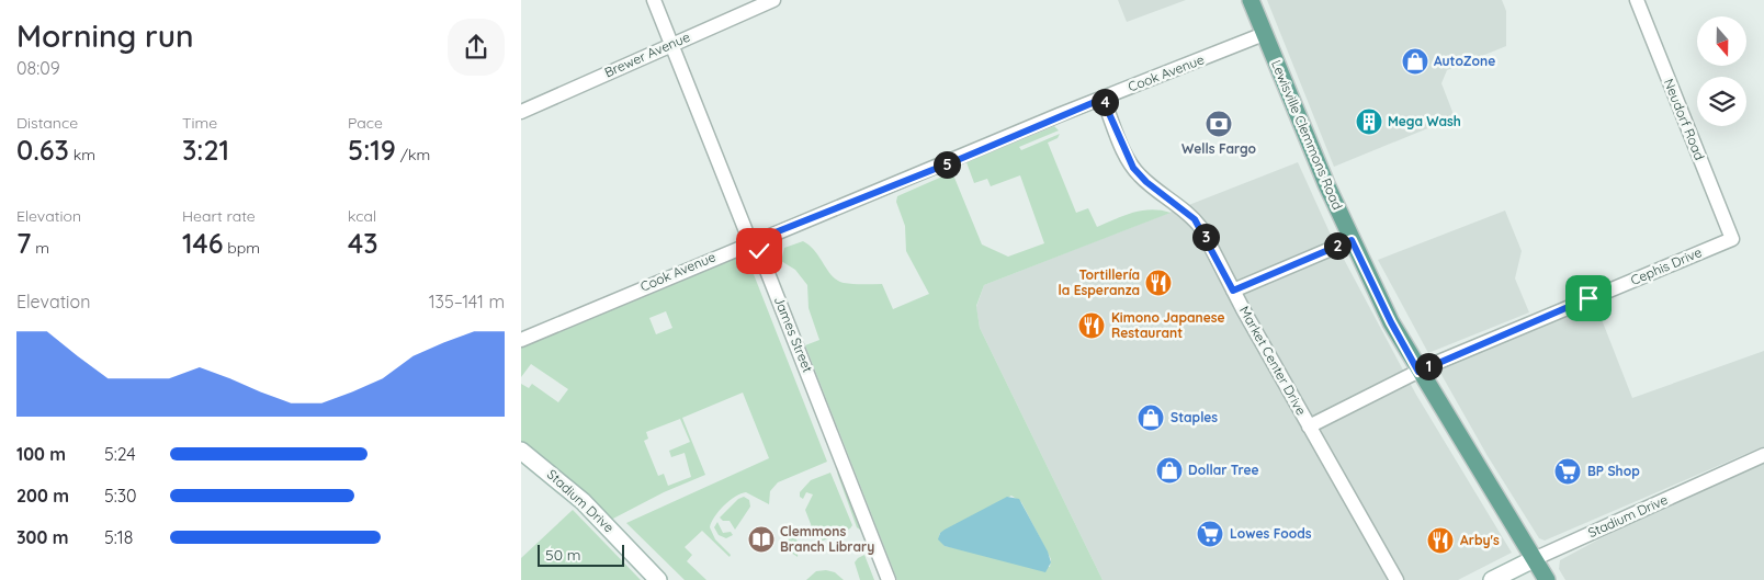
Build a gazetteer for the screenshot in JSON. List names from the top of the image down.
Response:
{
  "streets": {
    "main road": ["Lewisville Clemmons Road"],
    "street": [
      "Brewer Avenue",
      "Cook Avenue",
      "Neudorf Road",
      "Cephis Drive",
      "James Street",
      "Market Center Drive",
      "Stadium Drive"
    ]
  },
  "crossings": [
    ["Brewer Avenue", "James Street"],
    ["Cook Avenue", "Lewisville Clemmons Road"],
    ["Cook Avenue", "James Street"],
    ["Cook Avenue", "Market Center Drive"],
    ["Neudorf Road", "Cephis Drive"],
    ["Lewisville Clemmons Road", "Cephis Drive"],
    ["Lewisville Clemmons Road", "Stadium Drive"],
    ["Cephis Drive", "Market Center Drive"]
  ],
  "places": {
    "shop": ["AutoZone", "Staples", "Dollar Tree"],
    "building": ["Mega Wash"],
    "bank": ["Wells Fargo"],
    "restaurant": ["Tortillería la Esperanza", "Kimono Japanese Restaurant", "Arby's"],
    "supermarket": ["BP Shop", "Lowes Foods"],
    "library": ["Clemmons Branch Library"]
  },
  "scale_bar": "50 m",
  "north": "bottom",
  "page": {
    "heading": ["Morning run", "08:09"],
    "pins": [
      "4",
      "5",
      "3",
      "2",
      "1"
    ],
    "stats": [
      ["Distance", "0.63 km"],
      ["Time", "3:21"],
      ["Pace", "5:19 /km"],
      ["Elevation", "7 m"],
      ["Heart rate", "146 bpm"],
      ["kcal", "43"]
    ],
    "chart": ["Elevation", "135–141 m"],
    "list": [
      {
        "name": "100 m",
        "note": "5:24"
      },
      {
        "name": "200 m",
        "note": "5:30"
      },
      {
        "name": "300 m",
        "note": "5:18"
      }
    ],
    "scale": "50 m"
  }
}
